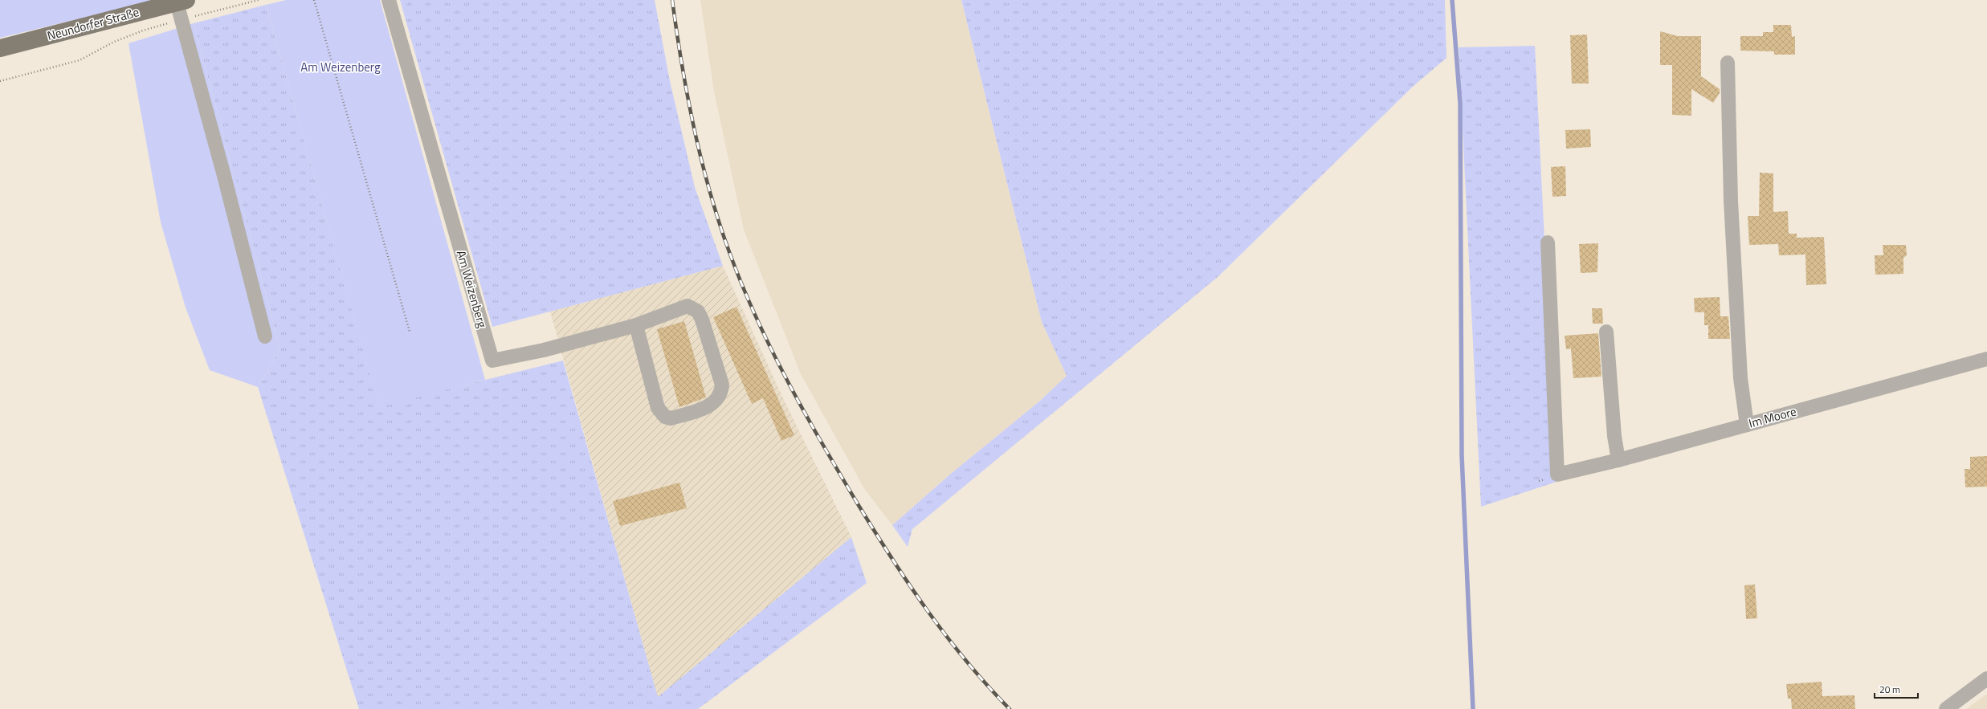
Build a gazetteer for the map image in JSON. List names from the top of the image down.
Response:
{
  "streets": {
    "main road": ["Neundorfer Straße"],
    "street": ["Am Weizenberg", "Im Moore"]
  },
  "parks": ["Am Weizenberg"],
  "scale_bar": "20 m"
}
